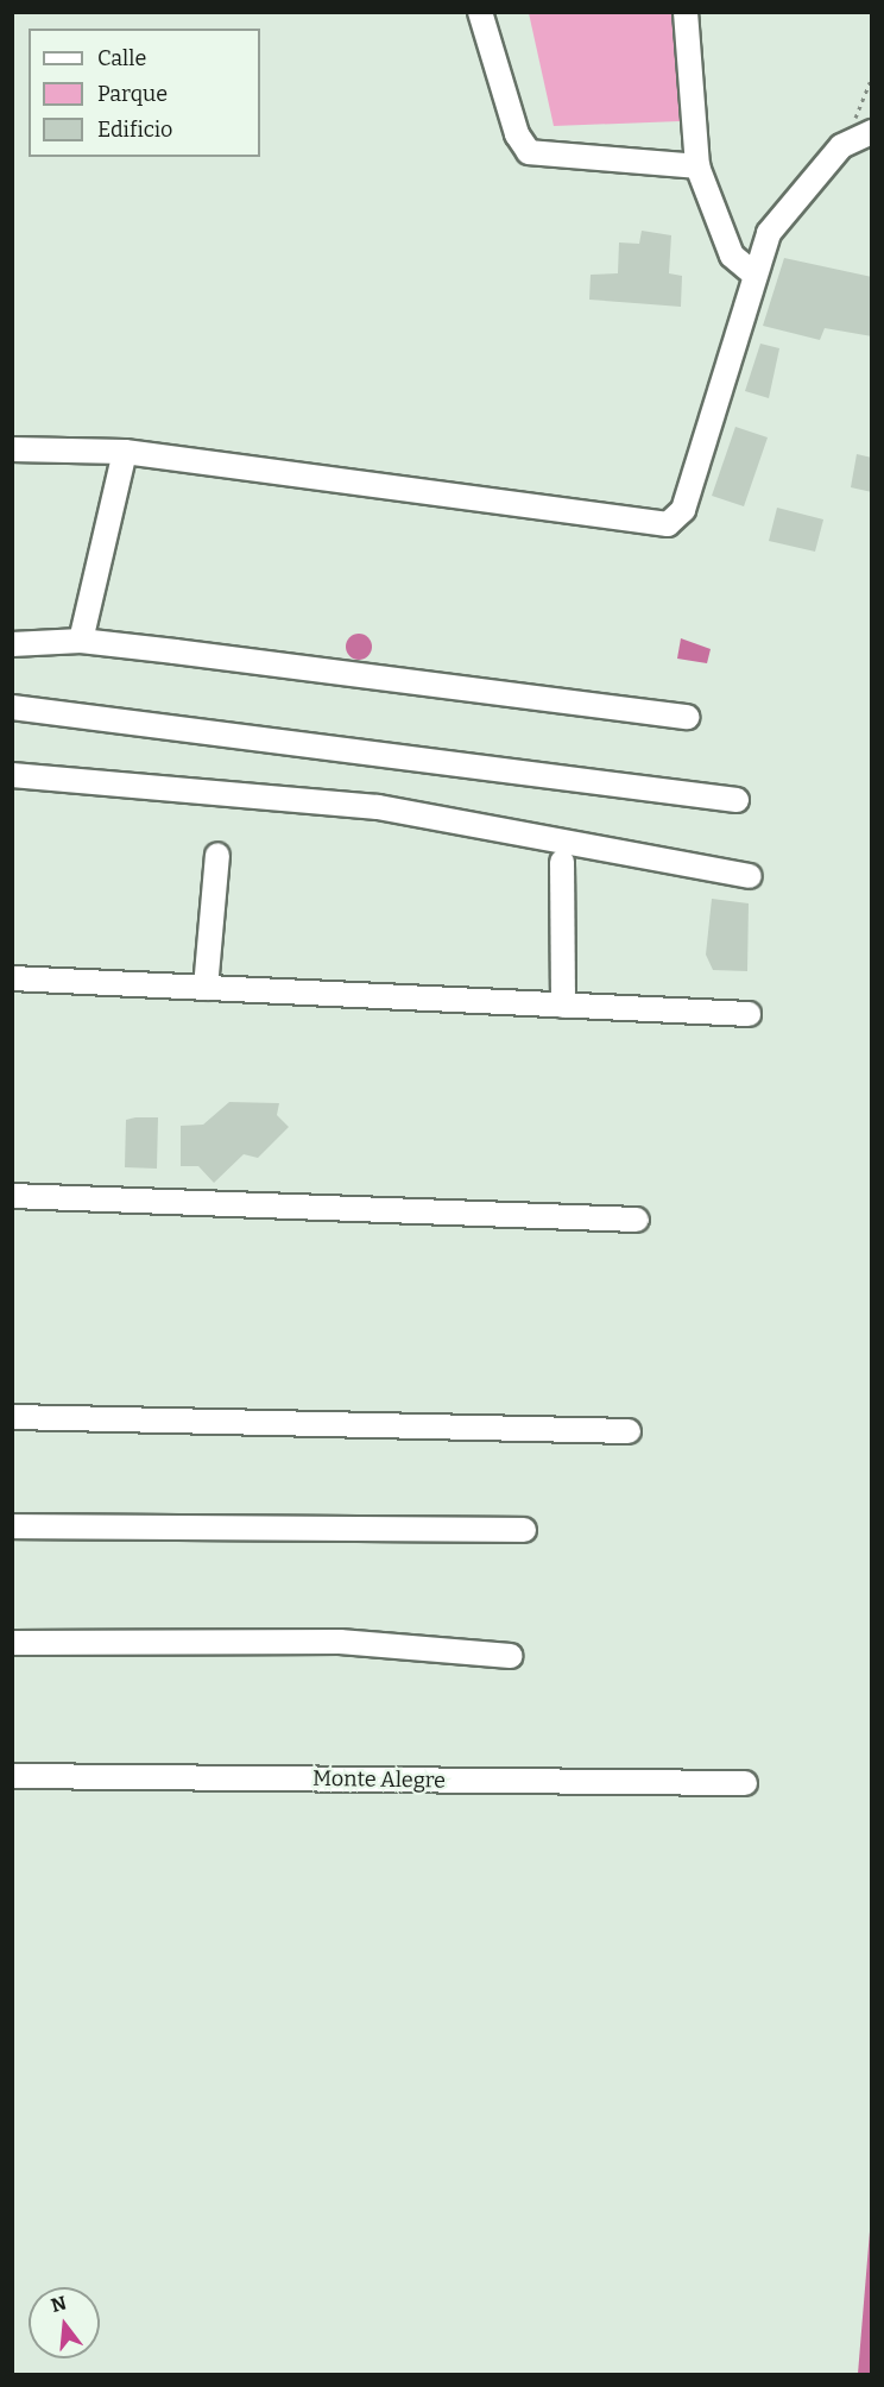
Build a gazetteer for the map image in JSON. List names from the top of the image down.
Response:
{
  "streets": {
    "street": ["Monte Alegre"]
  },
  "legend": ["Calle", "Parque", "Edificio"],
  "north": "top"
}
